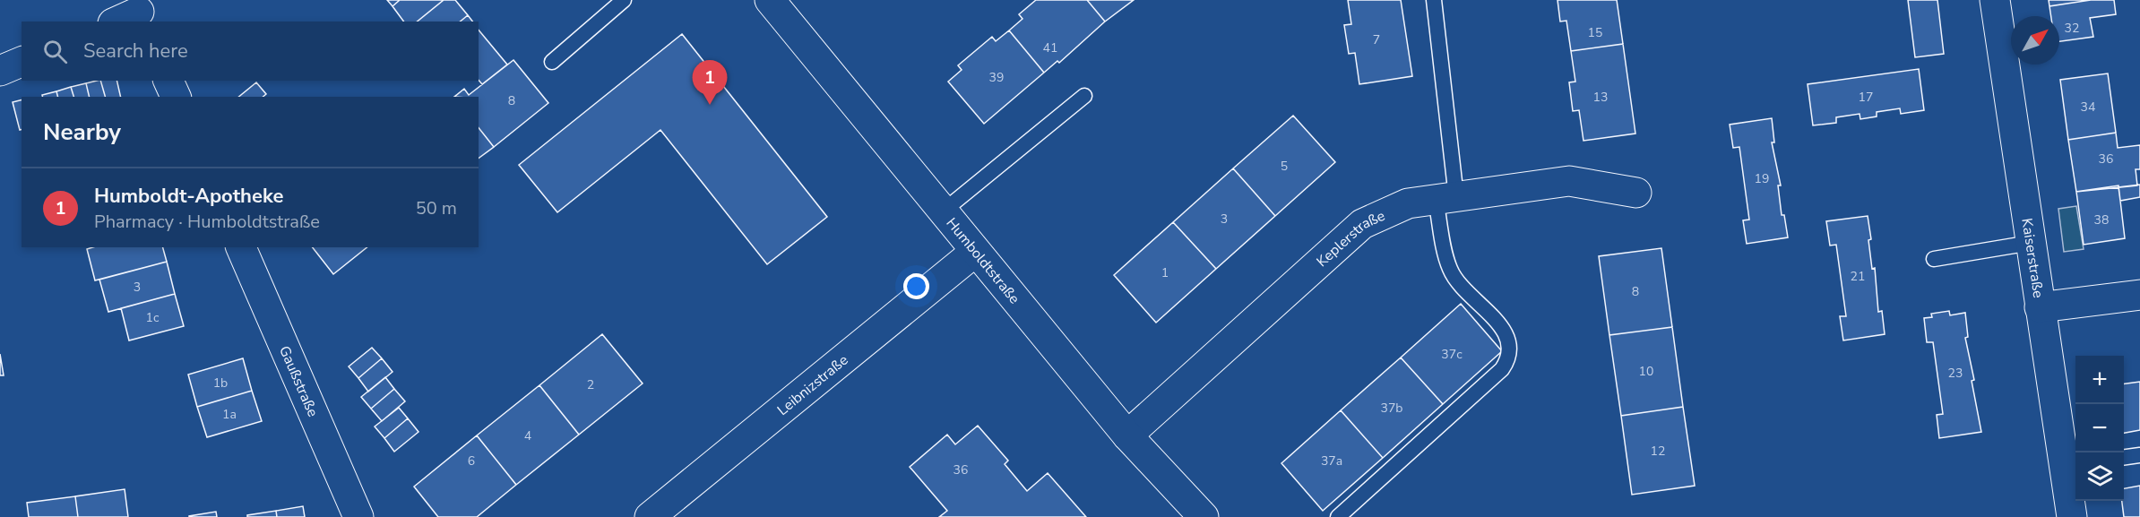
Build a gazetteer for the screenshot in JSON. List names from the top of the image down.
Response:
{
  "streets": {
    "street": [
      "Keplerstraße",
      "Kaiserstraße",
      "Humboldtstraße",
      "Gaußstraße",
      "Leibnizstraße"
    ]
  },
  "crossings": [
    ["Keplerstraße", "Humboldtstraße"],
    ["Humboldtstraße", "Leibnizstraße"]
  ],
  "house_numbers": [
    "32",
    "15",
    "7",
    "41",
    "39",
    "13",
    "17",
    "8",
    "34",
    "36",
    "5",
    "19",
    "3",
    "38",
    "1",
    "21",
    "3",
    "8",
    "1c",
    "37c",
    "10",
    "23",
    "1b",
    "2",
    "37b",
    "1a",
    "4",
    "12",
    "6",
    "37a",
    "36"
  ],
  "north": "top right",
  "page": {
    "search": "Search here",
    "pins": "1",
    "heading": "Nearby",
    "list": [
      {
        "mark": "1",
        "name": "Humboldt-Apotheke",
        "note": "Pharmacy · Humboldtstraße",
        "value": "50 m"
      }
    ],
    "map_buttons": ["+", "−"]
  }
}
